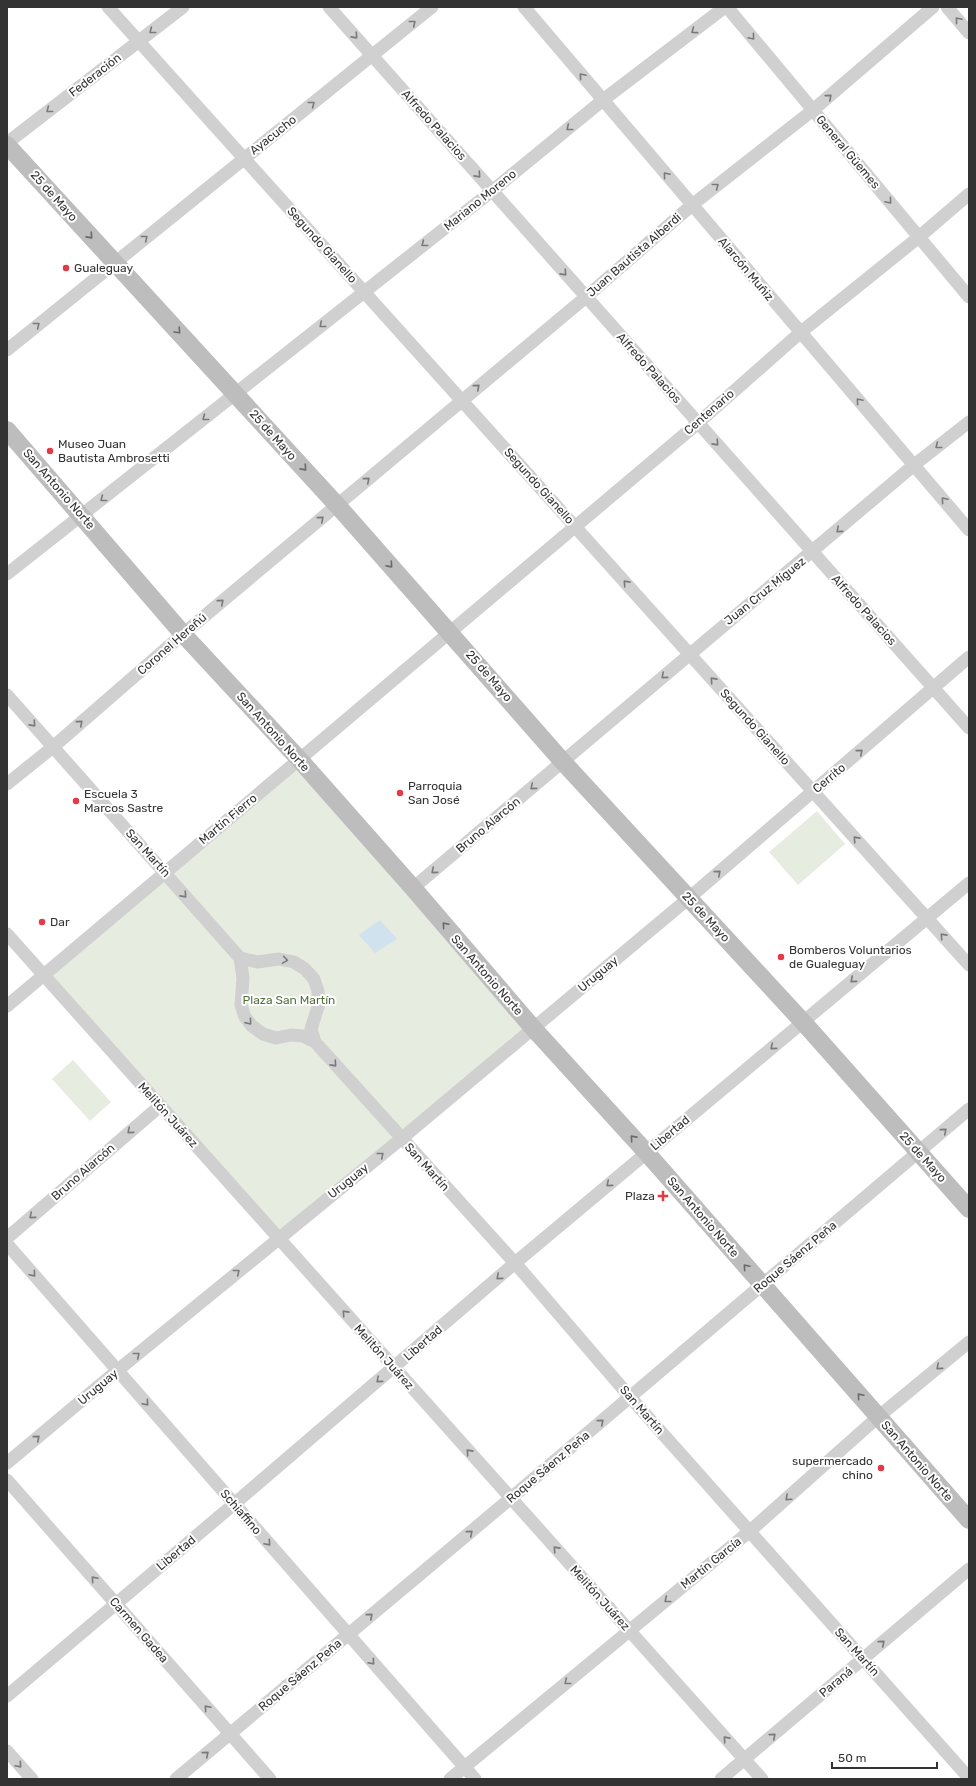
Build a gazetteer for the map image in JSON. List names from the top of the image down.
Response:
{
  "streets": {
    "street": [
      "Federación",
      "Alfredo Palacios",
      "Ayacucho",
      "General Güemes",
      "25 de Mayo",
      "Mariano Moreno",
      "Segundo Gianello",
      "Juan Bautista Alberdi",
      "Alarcón Muñiz",
      "Centenario",
      "San Antonio Norte",
      "Juan Cruz Míguez",
      "Coronel Hereñú",
      "Cerrito",
      "Martín Fierro",
      "Bruno Alarcón",
      "San Martín",
      "Uruguay",
      "Melitón Juárez",
      "Libertad",
      "Roque Sáenz Peña",
      "Schiaffino",
      "Martín García",
      "Carmen Gadea",
      "Paraná"
    ]
  },
  "crossings": [
    ["Federación", "25 de Mayo"],
    ["Federación", "Segundo Gianello"],
    ["Alfredo Palacios", "Ayacucho"],
    ["Alfredo Palacios", "Mariano Moreno"],
    ["Alfredo Palacios", "Juan Bautista Alberdi"],
    ["Alfredo Palacios", "Centenario"],
    ["Alfredo Palacios", "Juan Cruz Míguez"],
    ["Alfredo Palacios", "Cerrito"],
    ["Ayacucho", "25 de Mayo"],
    ["Ayacucho", "Segundo Gianello"],
    ["General Güemes", "Mariano Moreno"],
    ["General Güemes", "Juan Bautista Alberdi"],
    ["General Güemes", "Centenario"],
    ["25 de Mayo", "Mariano Moreno"],
    ["25 de Mayo", "Juan Bautista Alberdi"],
    ["25 de Mayo", "Centenario"],
    ["25 de Mayo", "Juan Cruz Míguez"],
    ["25 de Mayo", "Coronel Hereñú"],
    ["25 de Mayo", "Cerrito"],
    ["25 de Mayo", "Martín Fierro"],
    ["25 de Mayo", "Bruno Alarcón"],
    ["25 de Mayo", "Uruguay"],
    ["25 de Mayo", "Libertad"],
    ["25 de Mayo", "Roque Sáenz Peña"],
    ["Mariano Moreno", "Segundo Gianello"],
    ["Mariano Moreno", "Alarcón Muñiz"],
    ["Mariano Moreno", "San Antonio Norte"],
    ["Segundo Gianello", "Juan Bautista Alberdi"],
    ["Segundo Gianello", "Centenario"],
    ["Segundo Gianello", "Juan Cruz Míguez"],
    ["Segundo Gianello", "Cerrito"],
    ["Segundo Gianello", "Libertad"],
    ["Juan Bautista Alberdi", "Alarcón Muñiz"],
    ["Juan Bautista Alberdi", "Coronel Hereñú"],
    ["Alarcón Muñiz", "Centenario"],
    ["Alarcón Muñiz", "Juan Cruz Míguez"],
    ["Centenario", "Martín Fierro"],
    ["San Antonio Norte", "Coronel Hereñú"],
    ["San Antonio Norte", "Martín Fierro"],
    ["San Antonio Norte", "Bruno Alarcón"],
    ["San Antonio Norte", "Uruguay"],
    ["San Antonio Norte", "Libertad"],
    ["San Antonio Norte", "Roque Sáenz Peña"],
    ["San Antonio Norte", "Martín García"],
    ["Juan Cruz Míguez", "Bruno Alarcón"],
    ["Coronel Hereñú", "San Martín"],
    ["Cerrito", "Uruguay"],
    ["Martín Fierro", "San Martín"],
    ["Martín Fierro", "Melitón Juárez"],
    ["Bruno Alarcón", "Melitón Juárez"],
    ["San Martín", "Uruguay"],
    ["San Martín", "Libertad"],
    ["San Martín", "Roque Sáenz Peña"],
    ["San Martín", "Martín García"],
    ["San Martín", "Paraná"],
    ["Uruguay", "Melitón Juárez"],
    ["Uruguay", "Schiaffino"],
    ["Melitón Juárez", "Libertad"],
    ["Melitón Juárez", "Roque Sáenz Peña"],
    ["Melitón Juárez", "Martín García"],
    ["Melitón Juárez", "Paraná"],
    ["Libertad", "Schiaffino"],
    ["Libertad", "Carmen Gadea"],
    ["Roque Sáenz Peña", "Schiaffino"],
    ["Roque Sáenz Peña", "Carmen Gadea"],
    ["Schiaffino", "Martín García"]
  ],
  "one_way": [
    "Federación",
    "Alfredo Palacios",
    "Ayacucho",
    "General Güemes",
    "25 de Mayo",
    "Mariano Moreno",
    "Segundo Gianello",
    "Juan Bautista Alberdi",
    "Alarcón Muñiz",
    "San Antonio Norte",
    "Juan Cruz Míguez",
    "Coronel Hereñú",
    "Cerrito",
    "Bruno Alarcón",
    "Uruguay",
    "Melitón Juárez",
    "Libertad",
    "Roque Sáenz Peña",
    "Schiaffino",
    "Martín García",
    "Carmen Gadea",
    "Paraná"
  ],
  "parks": ["Plaza San Martín"],
  "places": {
    "other": [
      "Gualeguay",
      "Museo Juan Bautista Ambrosetti",
      "Parroquia San José",
      "Escuela 3 Marcos Sastre",
      "Dar",
      "Bomberos Voluntarios de Gualeguay",
      "supermercado chino"
    ],
    "health": ["Plaza"]
  },
  "scale_bar": "50 m"
}
